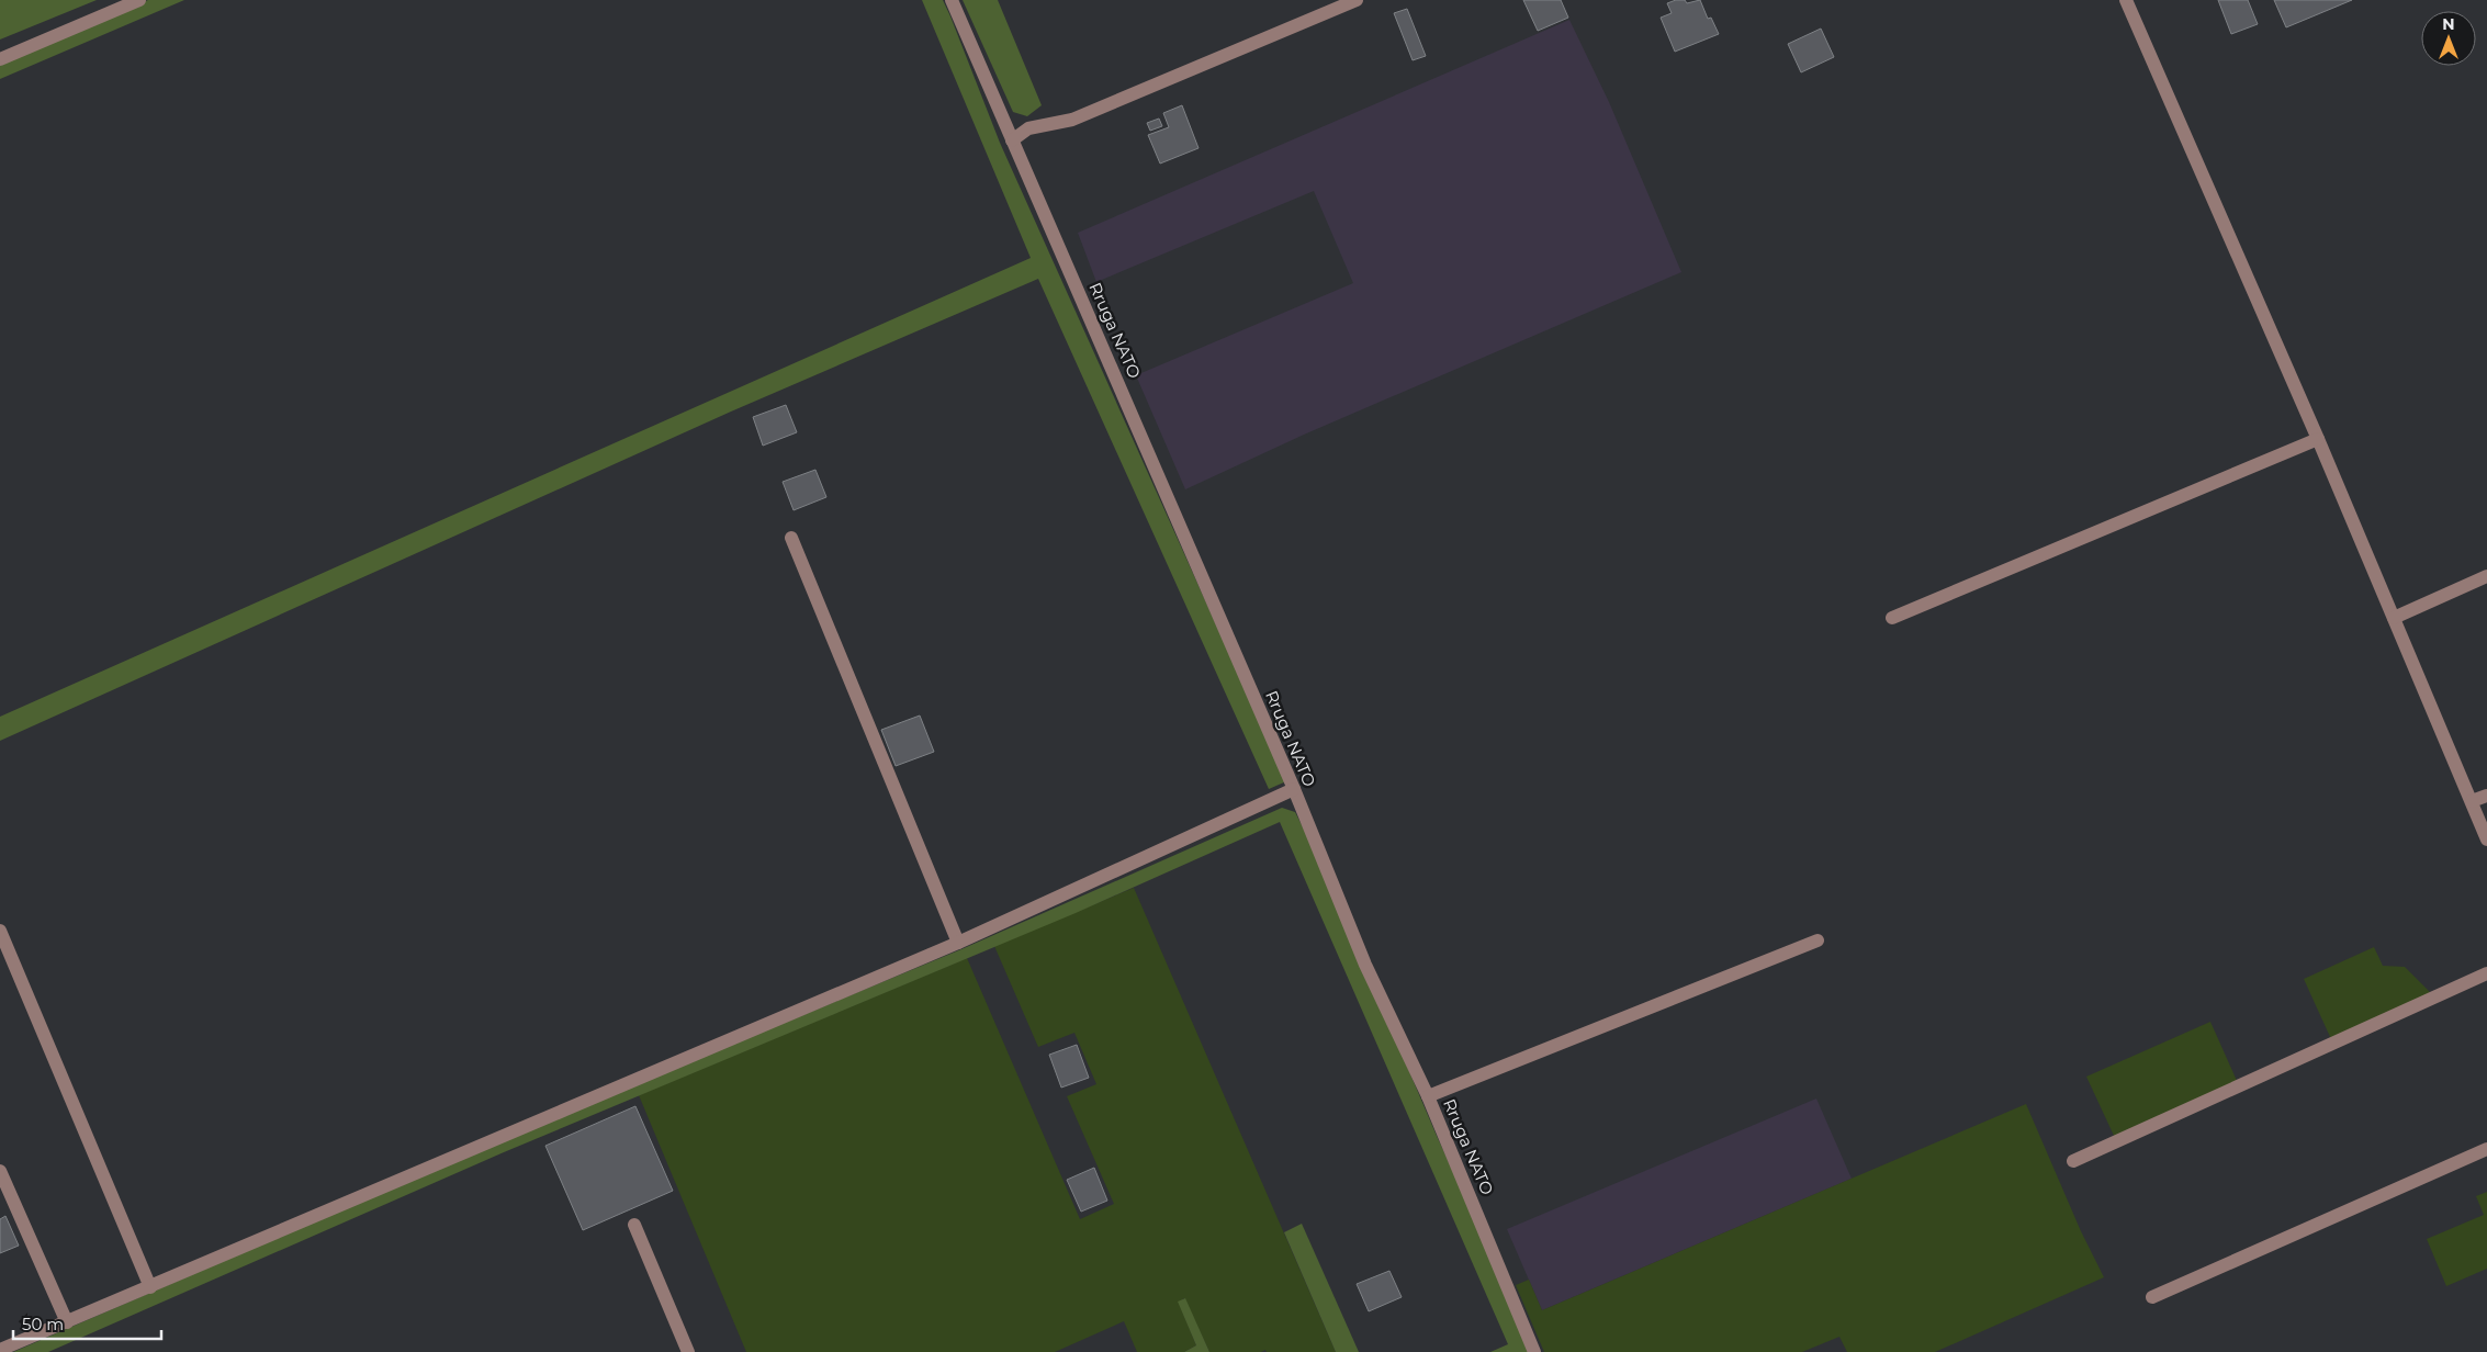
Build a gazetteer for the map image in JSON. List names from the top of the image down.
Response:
{
  "streets": {
    "street": ["Rruga NATO"]
  },
  "scale_bar": "50 m",
  "north": "top"
}
